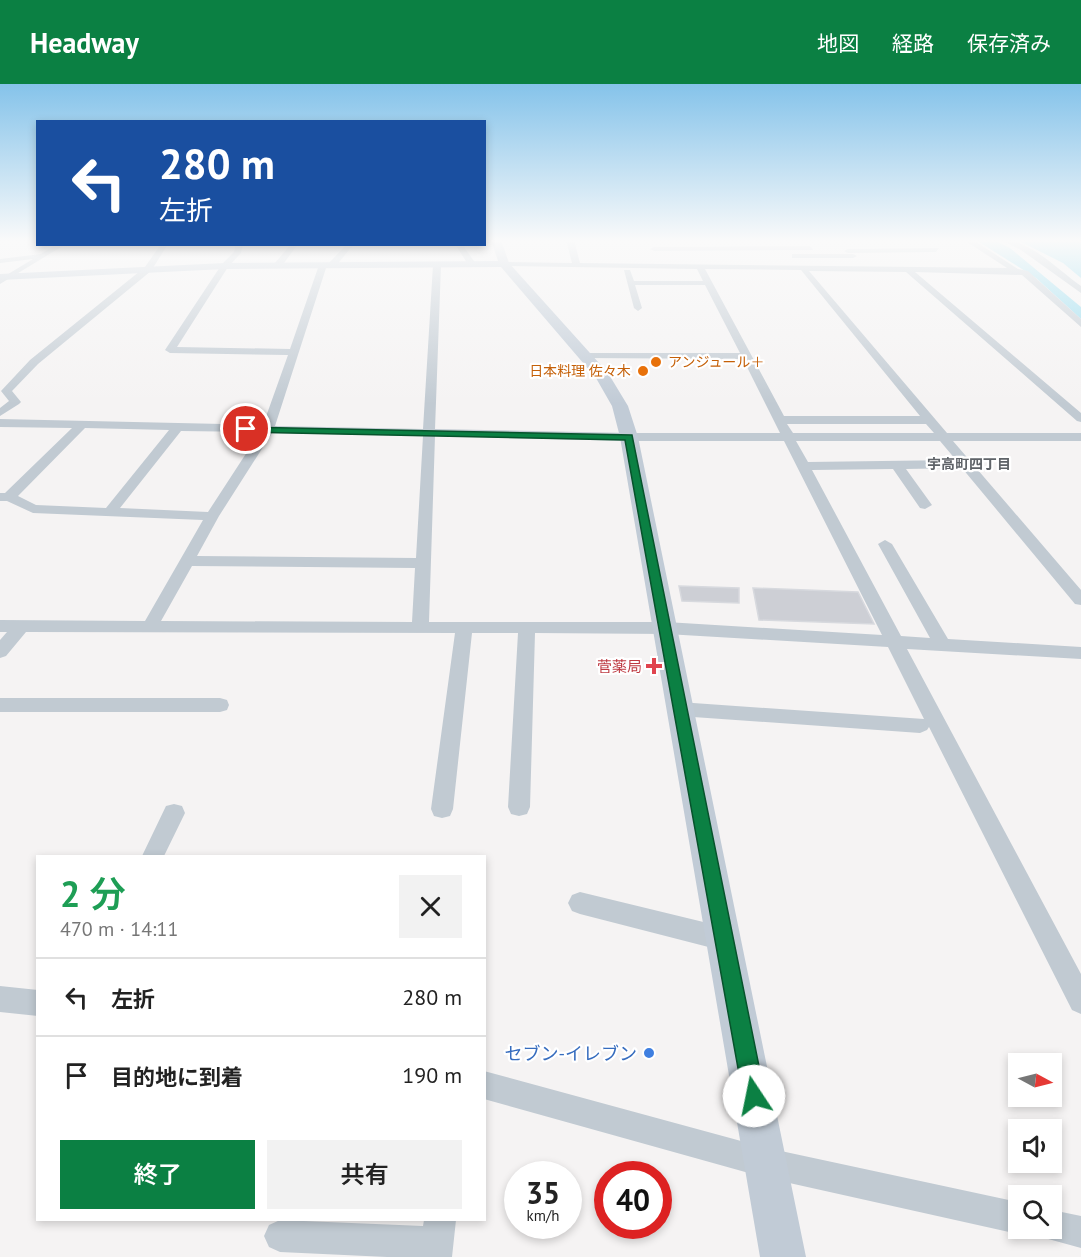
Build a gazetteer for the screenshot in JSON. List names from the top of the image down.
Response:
{
  "districts": ["宇高町四丁目"],
  "places": {
    "other": ["アンジュール＋", "日本料理 佐々木", "セブン-イレブン"],
    "health": ["菅薬局"]
  },
  "north": "right",
  "page": {
    "header": "Headway",
    "nav": ["地図", "経路", "保存済み"],
    "turn": ["280 m", "左折"],
    "heading": ["2 分", "470 m · 14:11"],
    "list": [
      {
        "name": "左折",
        "value": "280 m"
      },
      {
        "name": "目的地に到着",
        "value": "190 m"
      }
    ],
    "buttons": ["終了", "共有"],
    "speed": "35 km/h",
    "limit": "40"
  }
}
